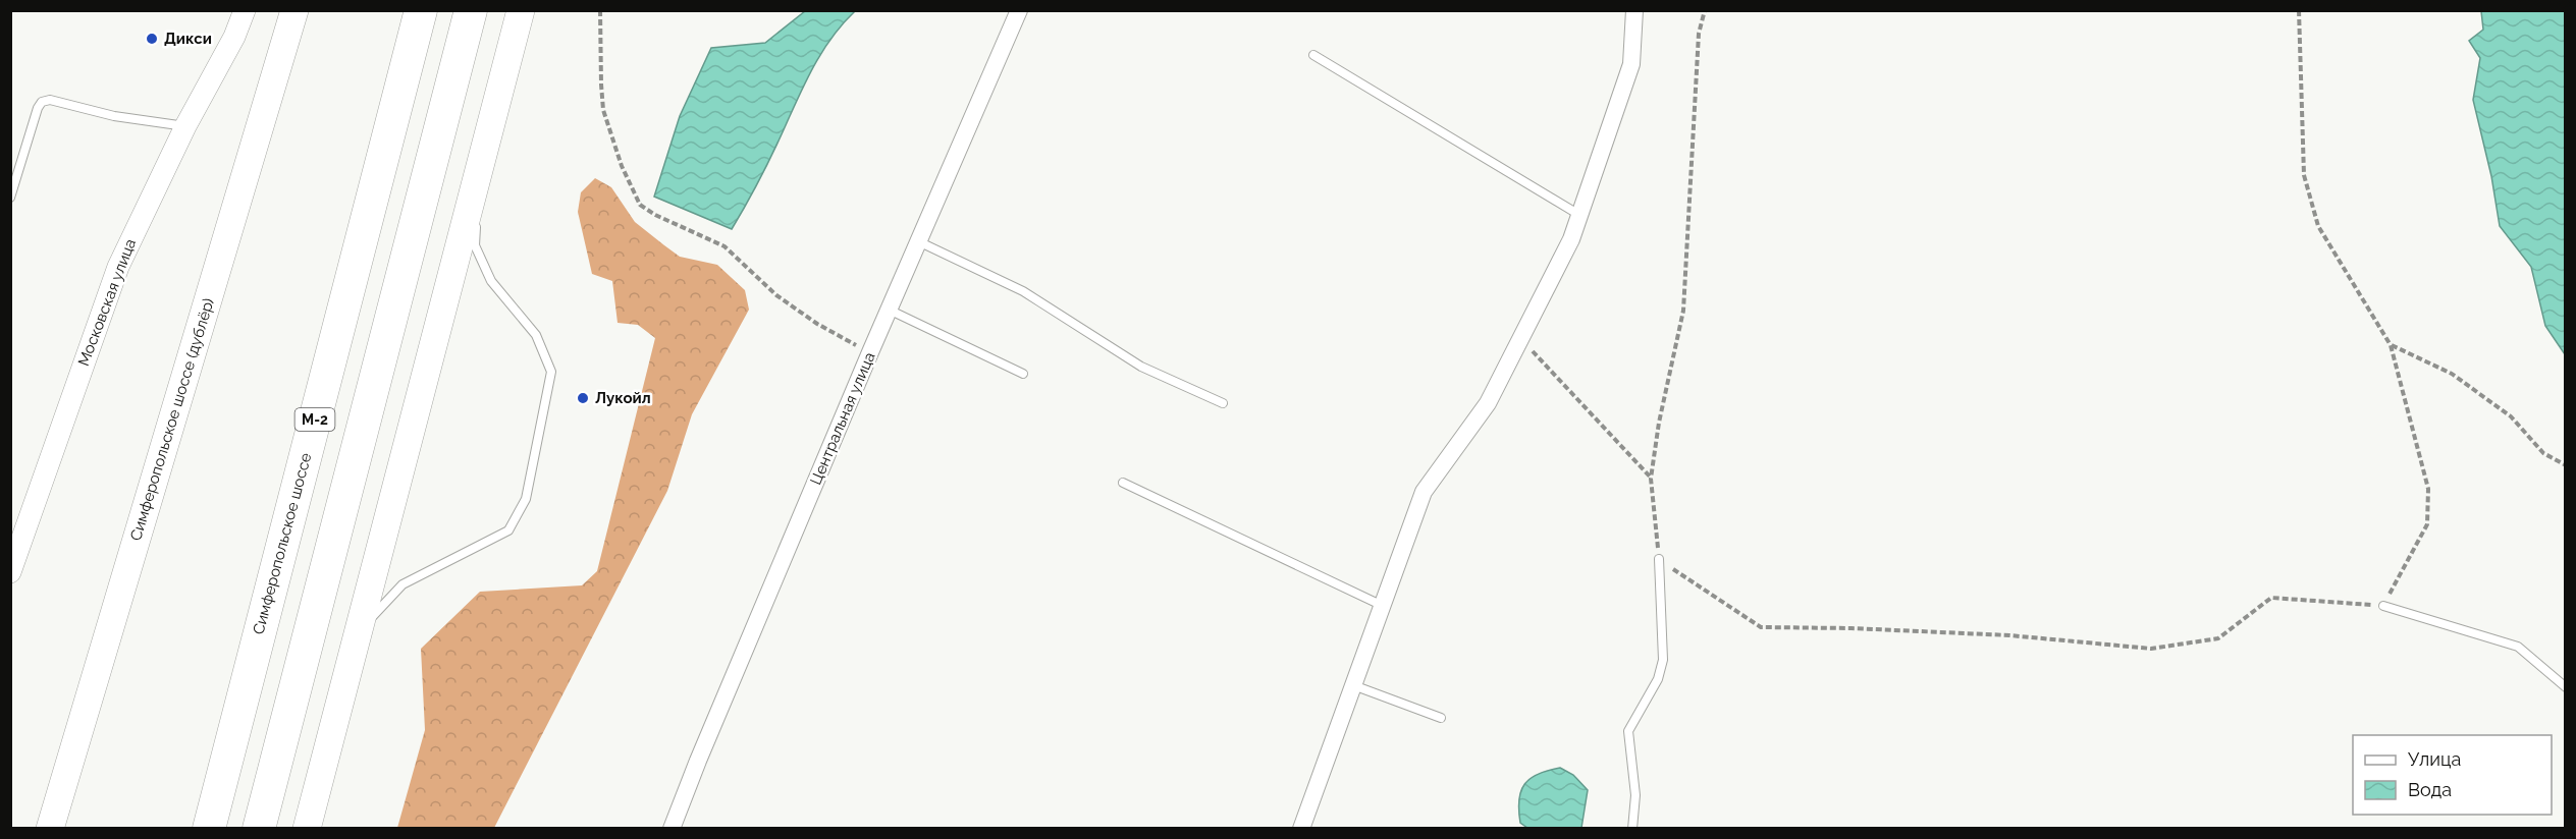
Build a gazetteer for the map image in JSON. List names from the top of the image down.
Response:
{
  "streets": {
    "highway": ["М-2", "Симферопольское шоссе"],
    "main road": ["Симферопольское шоссе (дублёр)"],
    "street": ["Московская улица", "Центральная улица"]
  },
  "places": ["Дикси", "Лукойл"],
  "legend": ["Улица", "Вода"]
}
